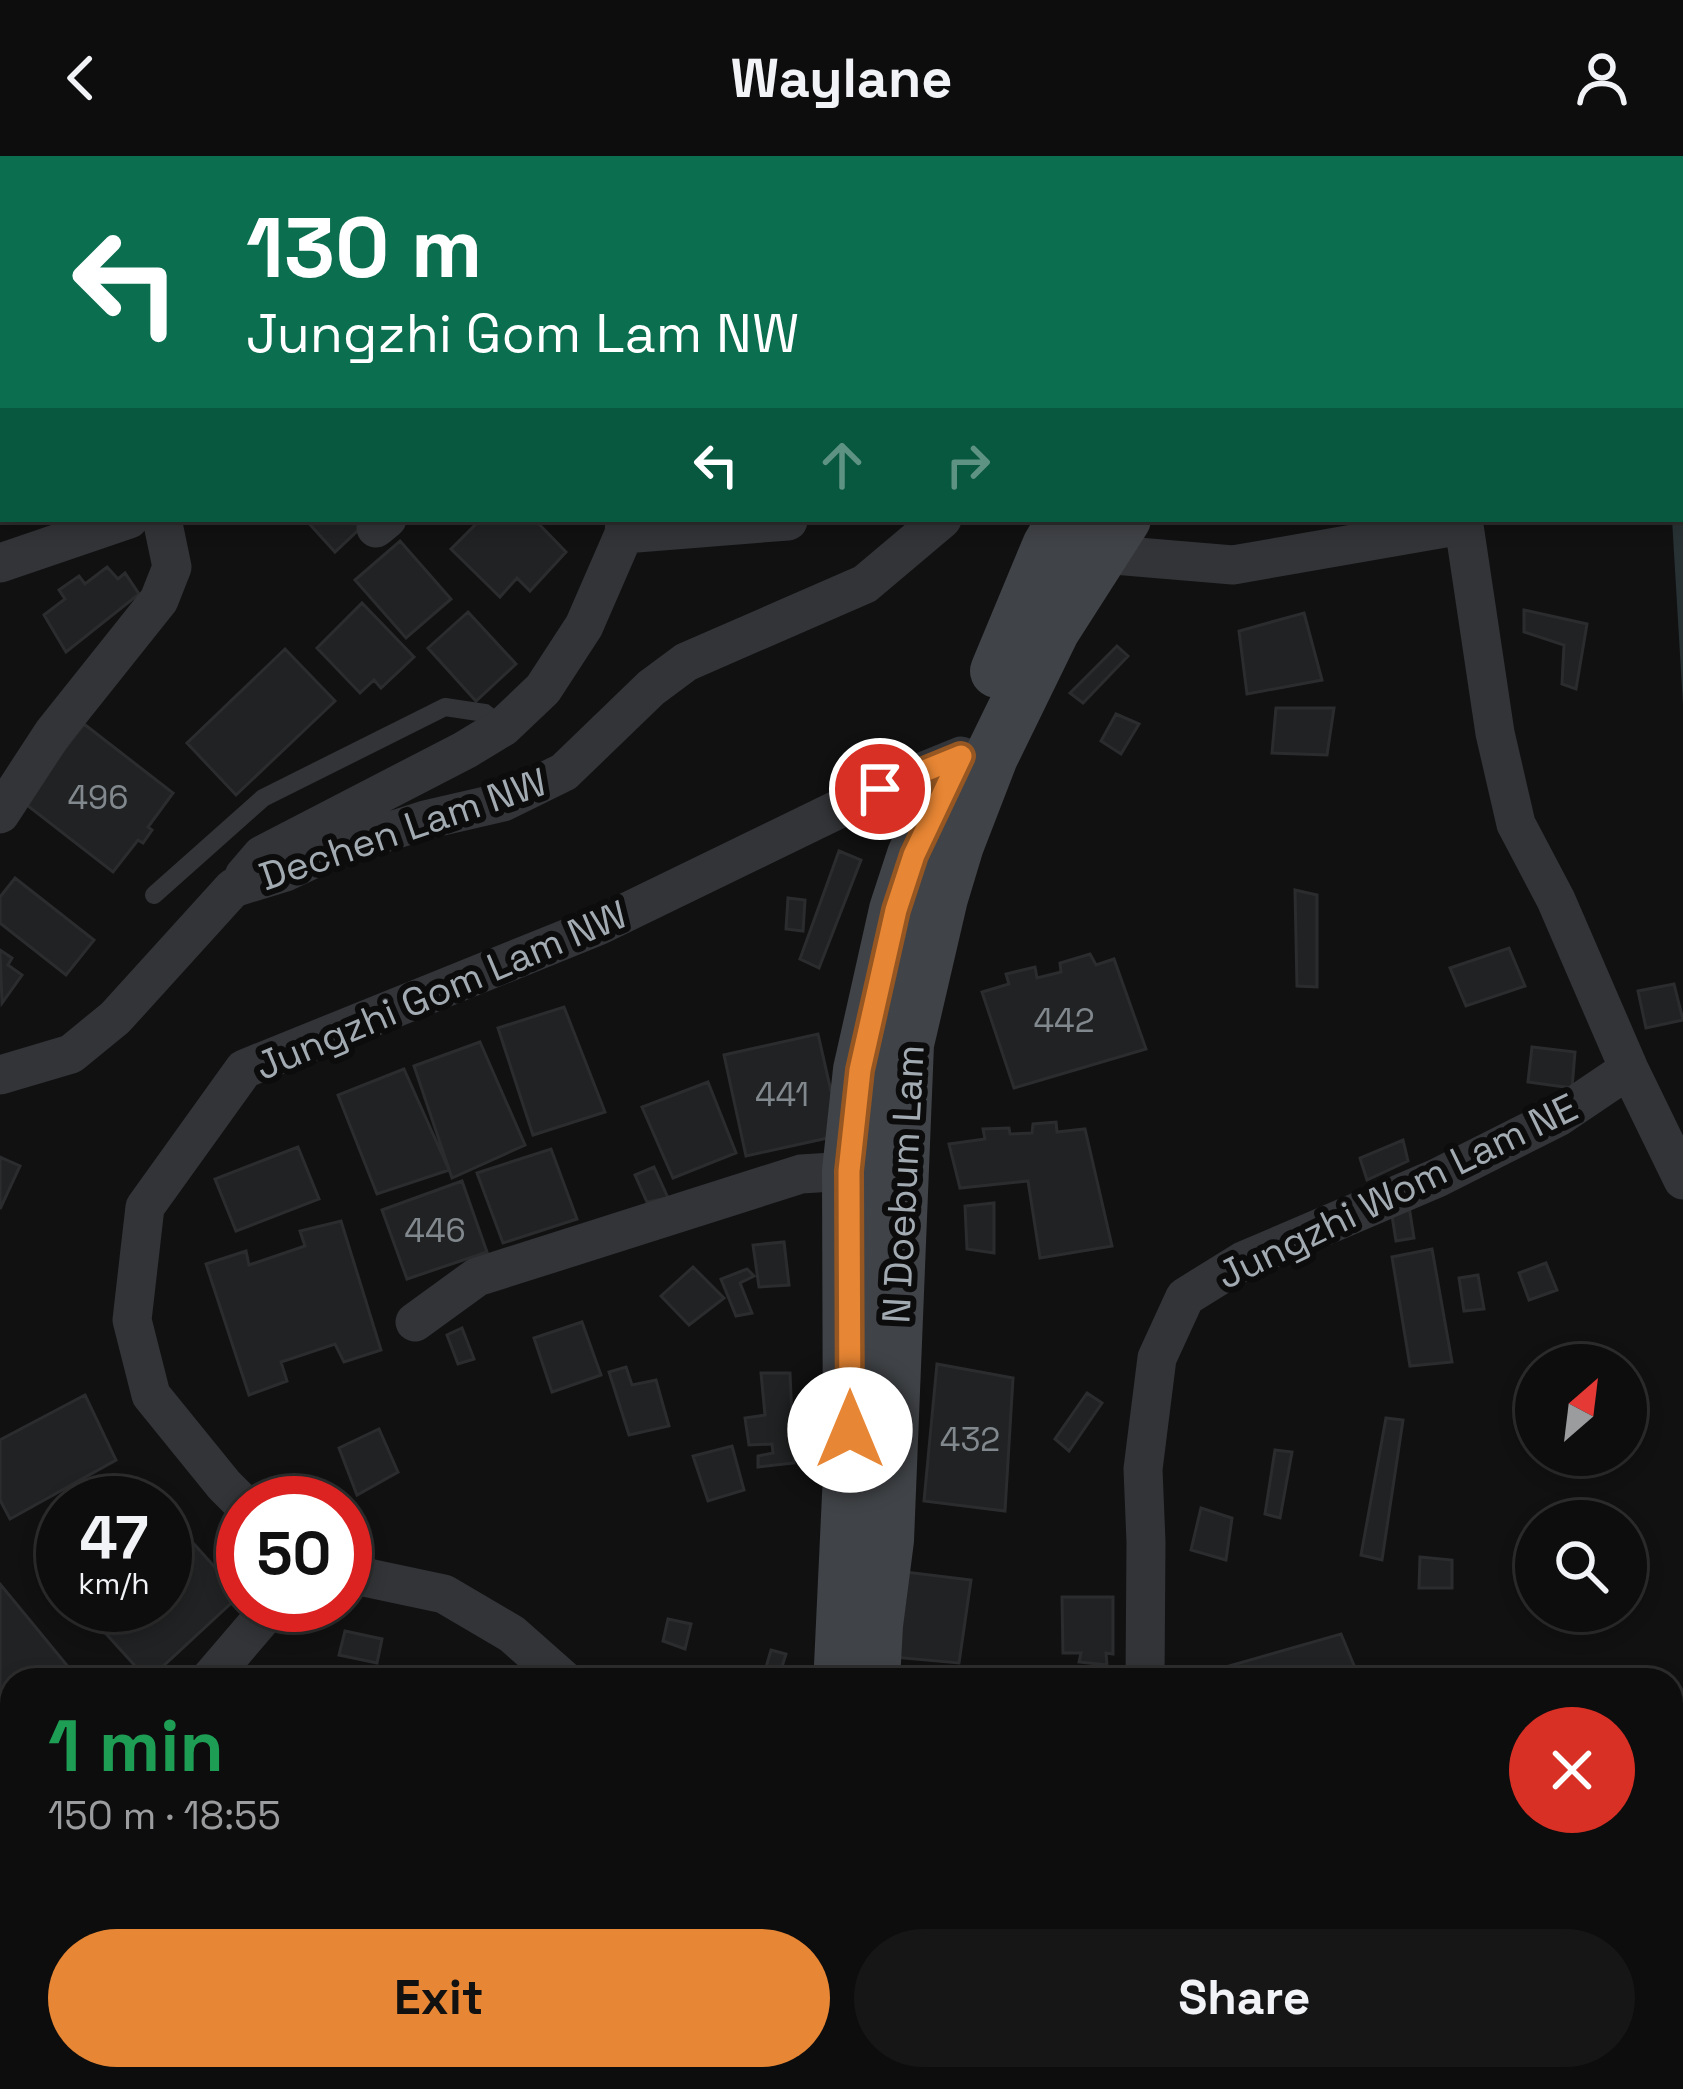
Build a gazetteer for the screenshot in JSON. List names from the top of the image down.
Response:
{
  "streets": {
    "main road": ["N Doebum Lam"],
    "street": ["Dechen Lam NW", "Jungzhi Gom Lam NW", "Jungzhi Wom Lam NE"]
  },
  "crossings": [
    ["Jungzhi Gom Lam NW", "N Doebum Lam"]
  ],
  "house_numbers": [
    "496",
    "442",
    "441",
    "446",
    "432"
  ],
  "north": "top right",
  "page": {
    "header": "Waylane",
    "turn": ["130 m", "Jungzhi Gom Lam NW"],
    "speed": "47 km/h",
    "limit": "50",
    "heading": ["1 min", "150 m · 18:55"],
    "buttons": ["Exit", "Share"]
  }
}
